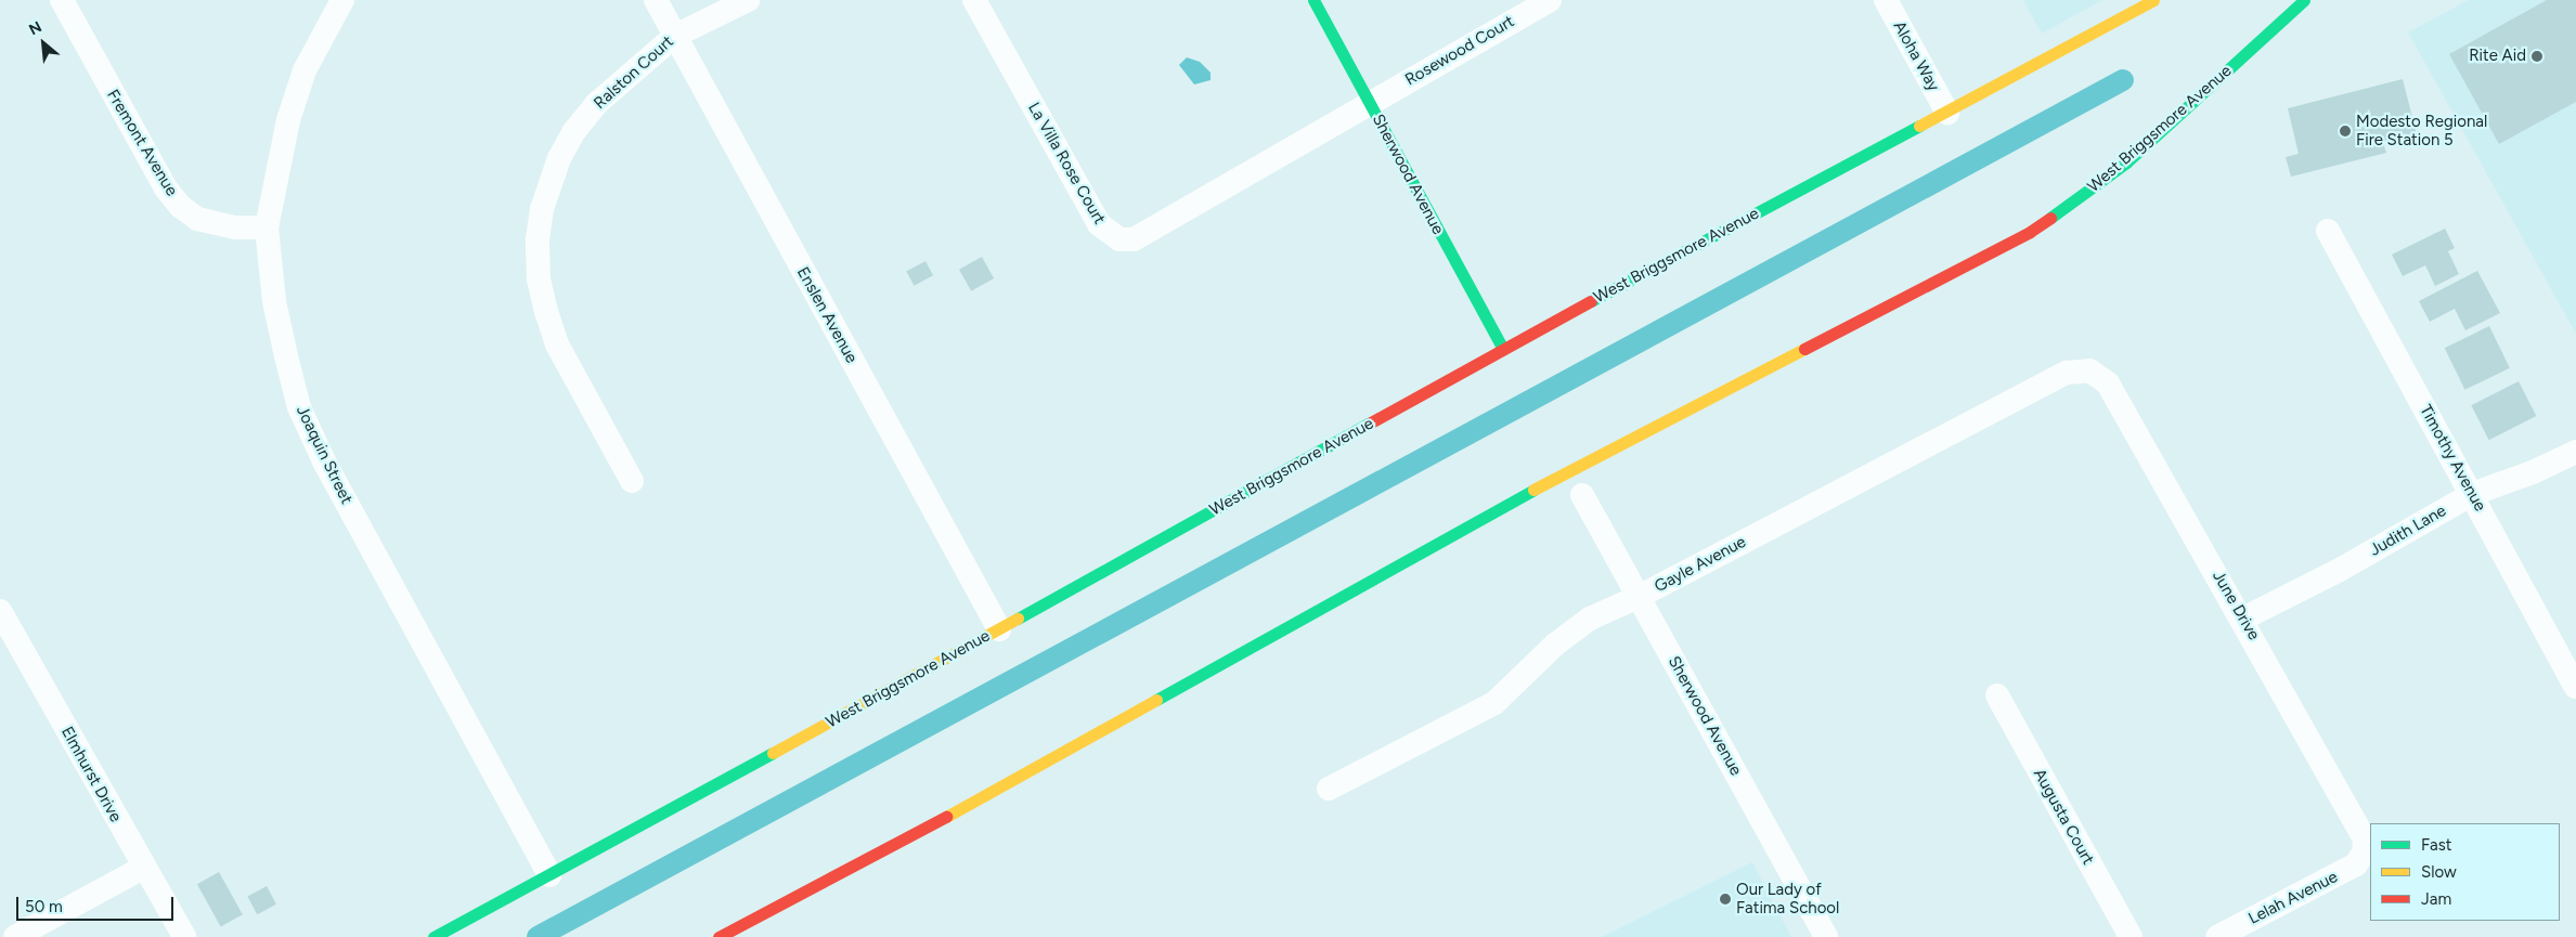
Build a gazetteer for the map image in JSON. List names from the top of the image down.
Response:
{
  "streets": {
    "main road": ["West Briggsmore Avenue", "Sherwood Avenue"],
    "street": [
      "Rosewood Court",
      "Aloha Way",
      "Ralston Court",
      "Fremont Avenue",
      "La Villa Rose Court",
      "Enslen Avenue",
      "Joaquin Street",
      "Timothy Avenue",
      "Judith Lane",
      "Gayle Avenue",
      "June Drive",
      "Elmhurst Drive",
      "Augusta Court",
      "Lelah Avenue"
    ]
  },
  "crossings": [
    ["Rosewood Court", "La Villa Rose Court"],
    ["Rosewood Court", "Sherwood Avenue"],
    ["Aloha Way", "West Briggsmore Avenue"],
    ["Ralston Court", "Enslen Avenue"],
    ["West Briggsmore Avenue", "Sherwood Avenue"],
    ["West Briggsmore Avenue", "Enslen Avenue"],
    ["West Briggsmore Avenue", "Joaquin Street"],
    ["Fremont Avenue", "Joaquin Street"],
    ["La Villa Rose Court", "Sherwood Avenue"],
    ["Sherwood Avenue", "Gayle Avenue"],
    ["Timothy Avenue", "Judith Lane"],
    ["Judith Lane", "June Drive"],
    ["Gayle Avenue", "June Drive"],
    ["June Drive", "Lelah Avenue"]
  ],
  "places": ["Rite Aid", "Modesto Regional Fire Station 5", "Our Lady of Fatima School"],
  "legend": ["Fast", "Slow", "Jam"],
  "scale_bar": "50 m",
  "north": "top left"
}
